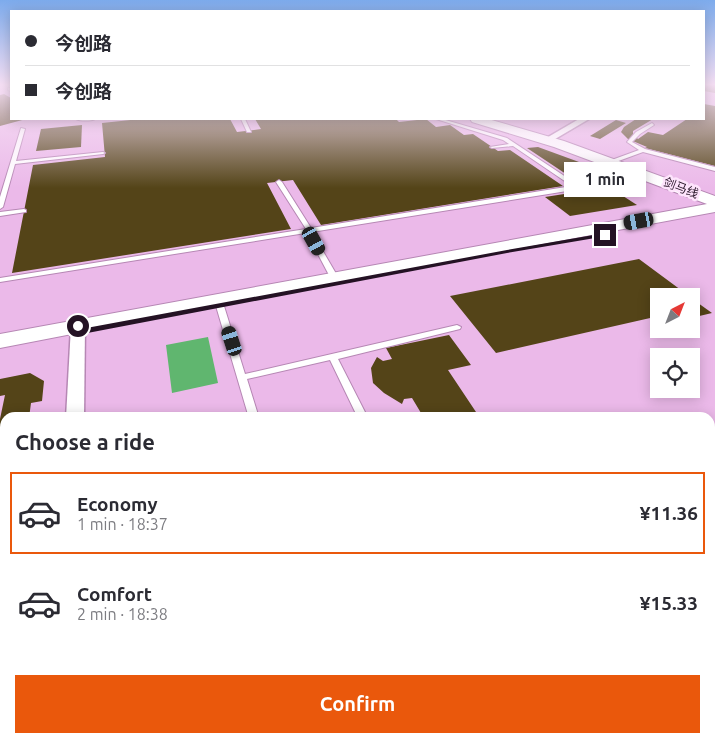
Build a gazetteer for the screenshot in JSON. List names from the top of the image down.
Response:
{
  "streets": {
    "main road": ["剑马线"]
  },
  "north": "top right",
  "page": {
    "banner": ["今创路", "今创路"],
    "bubble": "1 min",
    "heading": "Choose a ride",
    "list": [
      {
        "name": "Economy",
        "note": "1 min · 18:37",
        "value": "¥11.36"
      },
      {
        "name": "Comfort",
        "note": "2 min · 18:38",
        "value": "¥15.33"
      }
    ],
    "buttons": "Confirm"
  }
}
